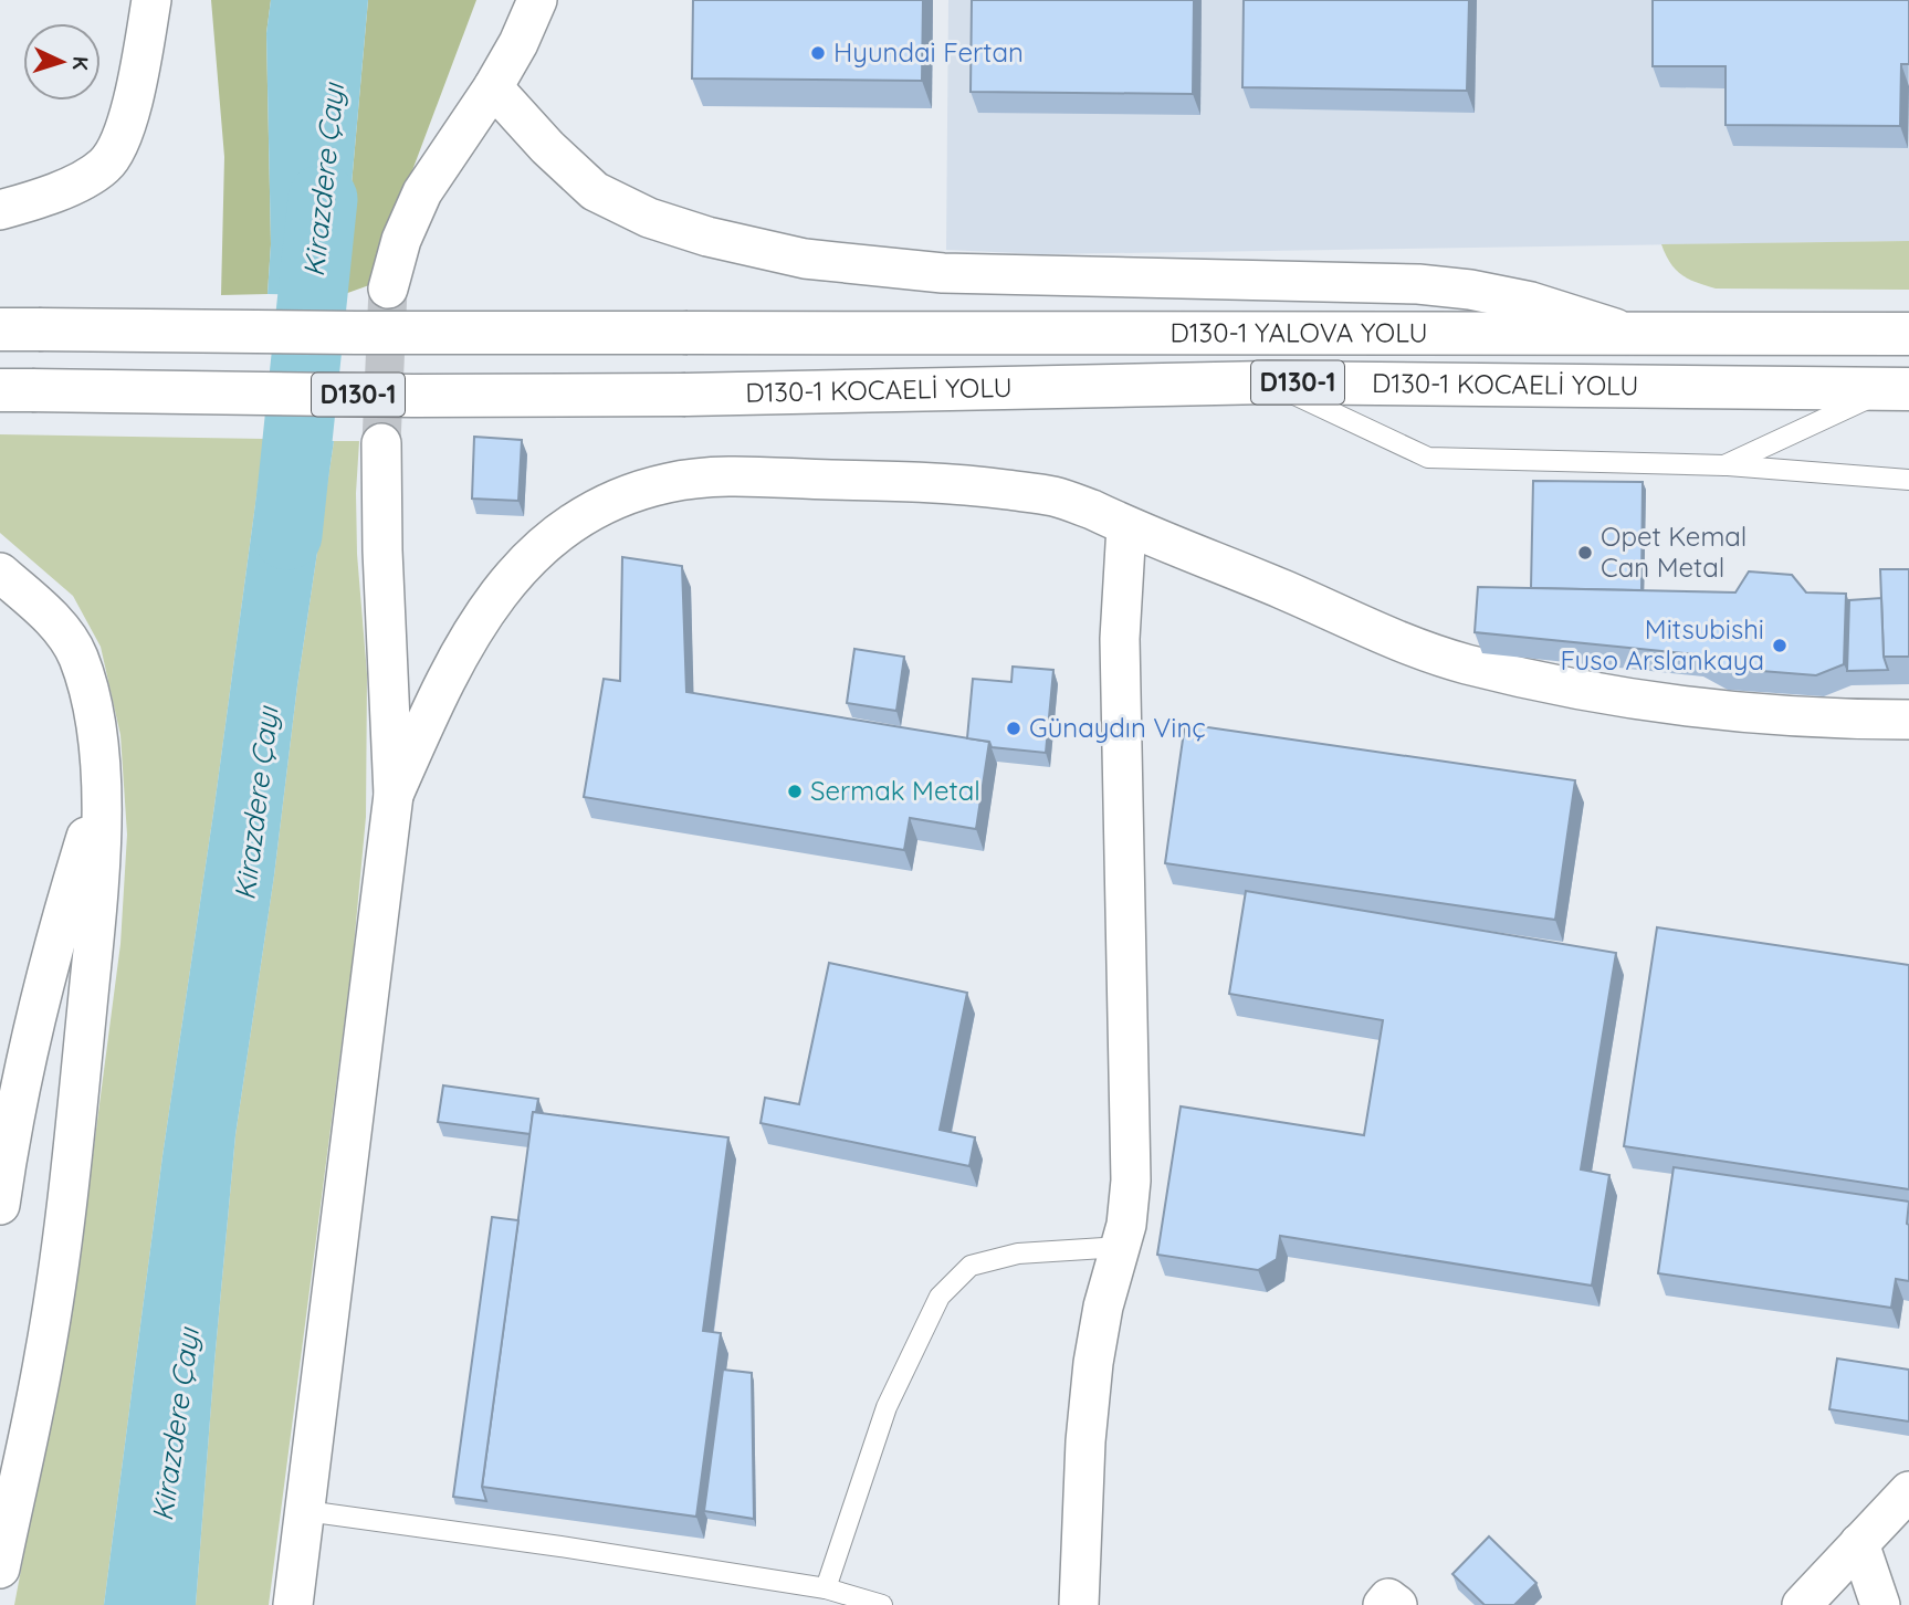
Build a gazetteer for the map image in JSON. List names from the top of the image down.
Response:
{
  "streets": {
    "highway": ["D130-1 YALOVA YOLU", "D130-1", "D130-1 KOCAELİ YOLU"]
  },
  "water": ["Kirazdere Çayı"],
  "places": [
    "Hyundai Fertan",
    "Opet Kemal Can Metal",
    "Mitsubishi Fuso Arslankaya",
    "Günaydın Vinç",
    "Sermak Metal"
  ],
  "north": "right"
}
